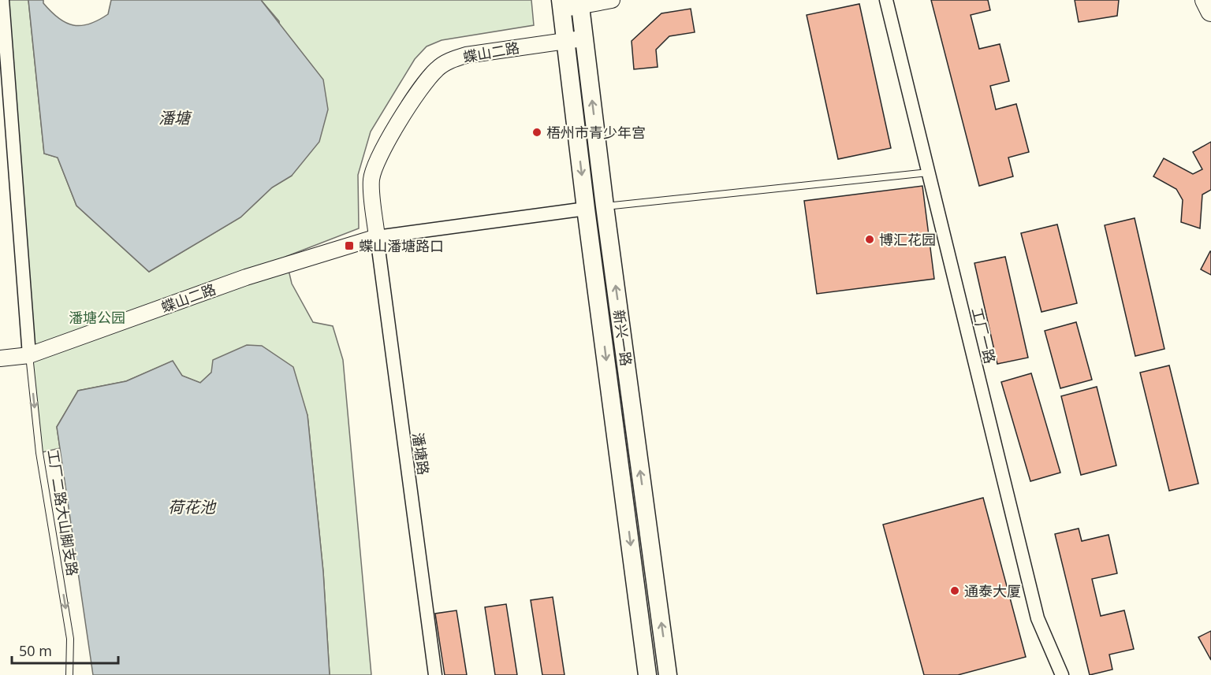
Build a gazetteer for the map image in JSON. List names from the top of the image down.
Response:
{
  "streets": {
    "main road": ["新兴一路"],
    "street": ["蝶山二路", "工厂一路", "潘塘路"],
    "lane": ["工厂二路大山脚支路"]
  },
  "crossings": [
    ["蝶山二路", "新兴一路"],
    ["蝶山二路", "潘塘路"],
    ["蝶山二路", "工厂二路大山脚支路"]
  ],
  "one_way": ["工厂二路大山脚支路"],
  "water": ["潘塘", "荷花池"],
  "parks": ["潘塘公园"],
  "places": {
    "other": ["梧州市青少年宫", "博汇花园", "通泰大厦"],
    "transit": ["蝶山潘塘路口"]
  },
  "scale_bar": "50 m"
}
